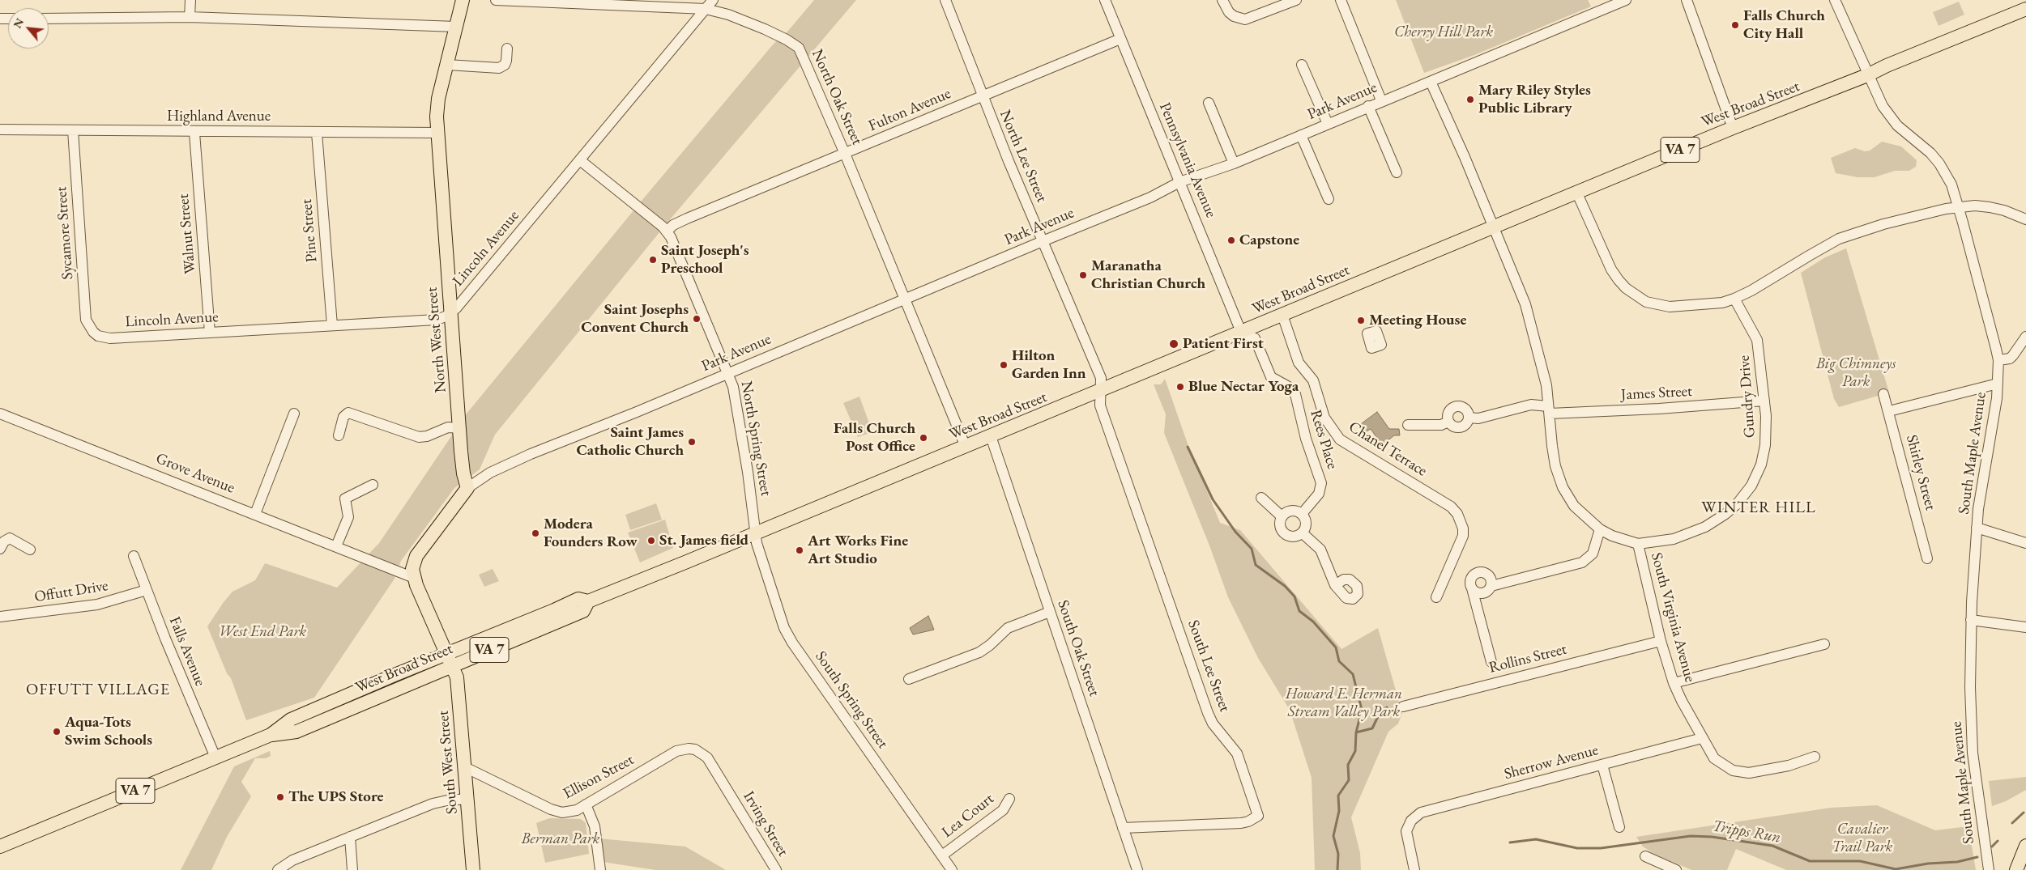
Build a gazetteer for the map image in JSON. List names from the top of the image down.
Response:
{
  "streets": {
    "main road": [
      "West Broad Street",
      "VA 7",
      "North West Street",
      "South West Street"
    ],
    "street": [
      "North Oak Street",
      "Park Avenue",
      "Fulton Avenue",
      "Highland Avenue",
      "North Lee Street",
      "Pennsylvania Avenue",
      "Pine Street",
      "Sycamore Street",
      "Walnut Street",
      "Lincoln Avenue",
      "James Street",
      "Gundry Drive",
      "North Spring Street",
      "Rees Place",
      "Chanel Terrace",
      "South Maple Avenue",
      "Shirley Street",
      "Grove Avenue",
      "Offutt Drive",
      "South Virginia Avenue",
      "South Oak Street",
      "Falls Avenue",
      "Rollins Street",
      "South Lee Street",
      "South Spring Street",
      "Sherrow Avenue",
      "Ellison Street",
      "Lea Court",
      "Irving Street"
    ]
  },
  "crossings": [
    ["North Oak Street", "Park Avenue"],
    ["North Oak Street", "West Broad Street"],
    ["North Oak Street", "Fulton Avenue"],
    ["North Oak Street", "Lincoln Avenue"],
    ["Park Avenue", "North Lee Street"],
    ["Park Avenue", "Pennsylvania Avenue"],
    ["Park Avenue", "North West Street"],
    ["Park Avenue", "North Spring Street"],
    ["Park Avenue", "South Virginia Avenue"],
    ["West Broad Street", "North Lee Street"],
    ["West Broad Street", "Pennsylvania Avenue"],
    ["West Broad Street", "North Spring Street"],
    ["West Broad Street", "Rees Place"],
    ["West Broad Street", "Chanel Terrace"],
    ["West Broad Street", "South Maple Avenue"],
    ["West Broad Street", "South Virginia Avenue"],
    ["West Broad Street", "South Oak Street"],
    ["West Broad Street", "Falls Avenue"],
    ["West Broad Street", "South Lee Street"],
    ["West Broad Street", "South Spring Street"],
    ["West Broad Street", "South West Street"],
    ["Fulton Avenue", "North Lee Street"],
    ["Fulton Avenue", "Pennsylvania Avenue"],
    ["Fulton Avenue", "North Spring Street"],
    ["Highland Avenue", "Pine Street"],
    ["Highland Avenue", "Sycamore Street"],
    ["Highland Avenue", "Walnut Street"],
    ["Highland Avenue", "North West Street"],
    ["North Lee Street", "South Lee Street"],
    ["Pennsylvania Avenue", "Rees Place"],
    ["Pine Street", "Lincoln Avenue"],
    ["Sycamore Street", "Lincoln Avenue"],
    ["Walnut Street", "Lincoln Avenue"],
    ["Lincoln Avenue", "North West Street"],
    ["Lincoln Avenue", "North Spring Street"],
    ["James Street", "Gundry Drive"],
    ["James Street", "South Virginia Avenue"],
    ["Gundry Drive", "South Virginia Avenue"],
    ["North Spring Street", "South Spring Street"],
    ["Offutt Drive", "Falls Avenue"],
    ["South Virginia Avenue", "Rollins Street"],
    ["South Virginia Avenue", "Sherrow Avenue"],
    ["South Oak Street", "South Lee Street"],
    ["South Spring Street", "Lea Court"],
    ["South West Street", "Ellison Street"],
    ["Ellison Street", "Irving Street"]
  ],
  "districts": ["WINTER HILL", "OFFUTT VILLAGE"],
  "water": ["Tripps Run"],
  "parks": [
    "Cherry Hill Park",
    "Big Chimneys Park",
    "West End Park",
    "Howard E. Herman Stream Valley Park",
    "Cavalier Trail Park",
    "Berman Park"
  ],
  "places": [
    "Falls Church City Hall",
    "Mary Riley Styles Public Library",
    "Capstone",
    "Saint Joseph's Preschool",
    "Maranatha Christian Church",
    "Saint Josephs Convent Church",
    "Meeting House",
    "Patient First",
    "Hilton Garden Inn",
    "Blue Nectar Yoga",
    "Falls Church Post Office",
    "Saint James Catholic Church",
    "Modera Founders Row",
    "St. James field",
    "Art Works Fine Art Studio",
    "Aqua-Tots Swim Schools",
    "The UPS Store"
  ],
  "north": "top left"
}
